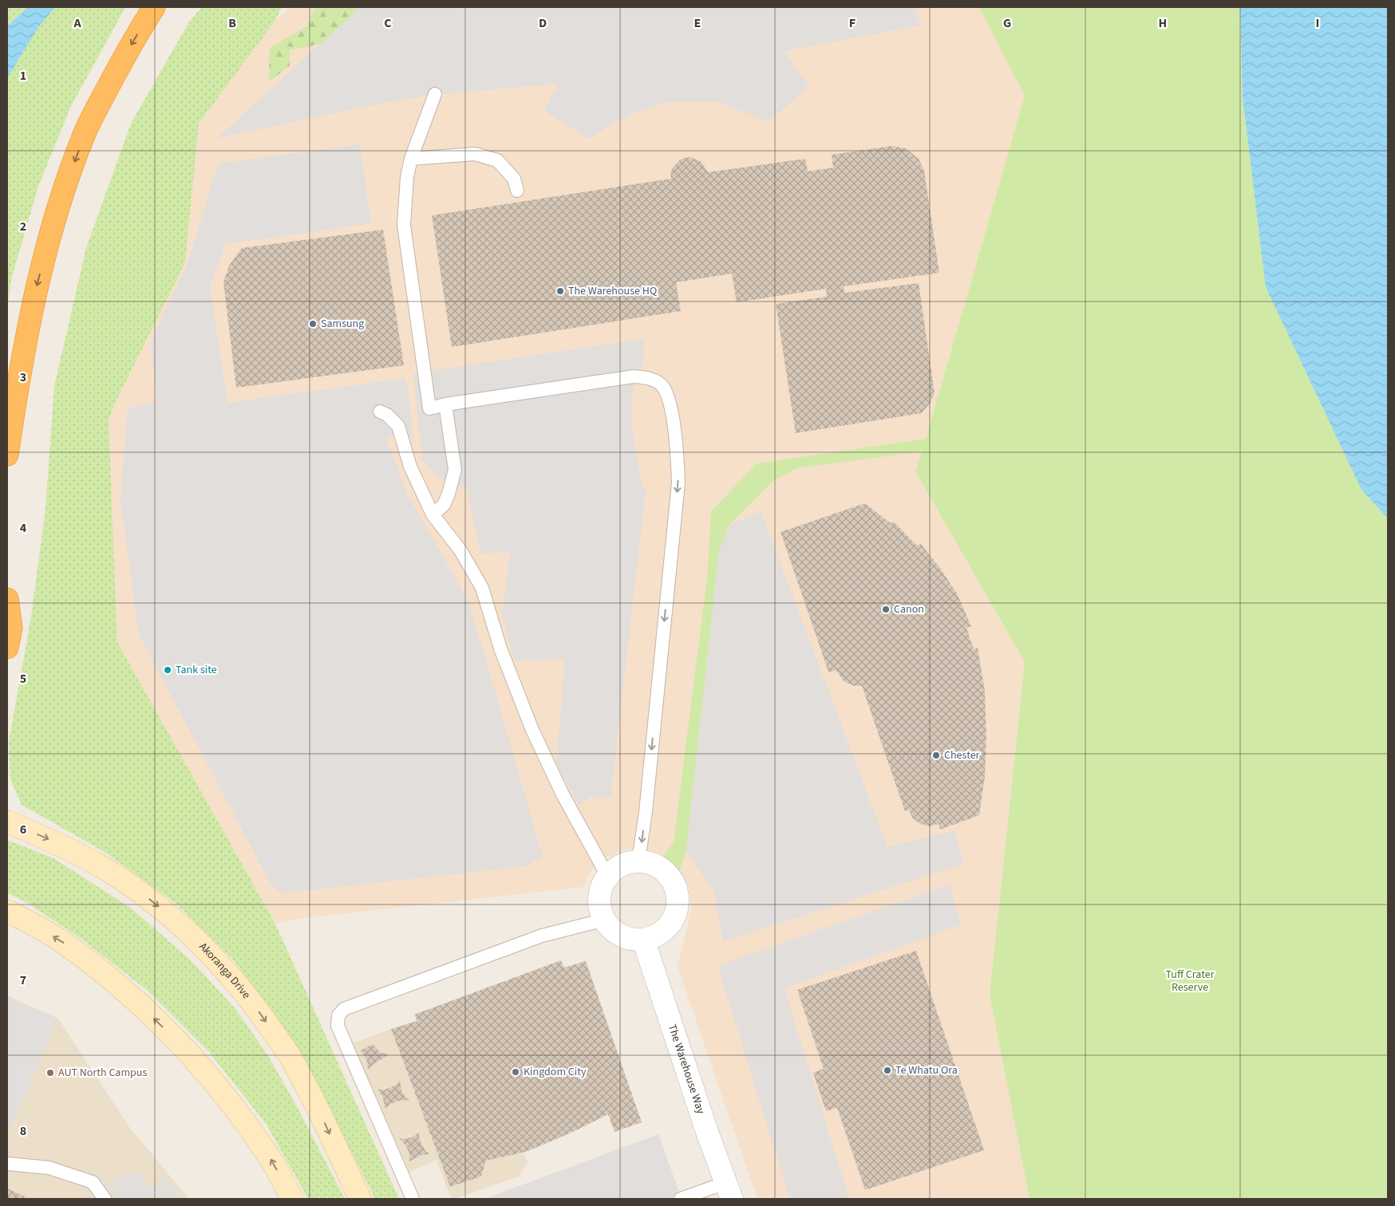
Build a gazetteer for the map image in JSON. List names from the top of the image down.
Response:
{
  "streets": {
    "main road": ["Akoranga Drive"],
    "street": ["The Warehouse Way"]
  },
  "parks": ["Tuff Crater Reserve"],
  "places": [
    "The Warehouse HQ",
    "Samsung",
    "Canon",
    "Tank site",
    "Chester",
    "Te Whatu Ora",
    "Kingdom City",
    "AUT North Campus"
  ],
  "grid": {
    "columns": [
      "A",
      "B",
      "C",
      "D",
      "E",
      "F",
      "G",
      "H",
      "I"
    ],
    "rows": [
      "1",
      "2",
      "3",
      "4",
      "5",
      "6",
      "7",
      "8"
    ]
  }
}
